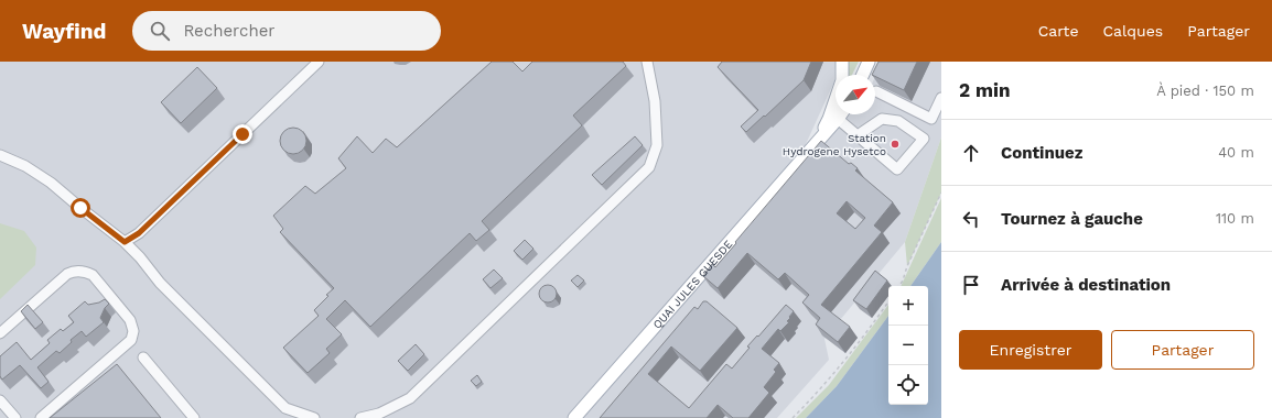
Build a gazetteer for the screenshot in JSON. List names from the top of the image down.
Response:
{
  "streets": {
    "main road": ["QUAI JULES GUESDE"]
  },
  "places": ["Station Hydrogene Hysetco"],
  "north": "top right",
  "page": {
    "header": "Wayfind",
    "search": "Rechercher",
    "nav": ["Carte", "Calques", "Partager"],
    "heading": ["2 min", "À pied · 150 m"],
    "list": [
      ["Continuez", "40 m"],
      ["Tournez à gauche", "110 m"],
      "Arrivée à destination"
    ],
    "map_buttons": ["+", "−"],
    "buttons": ["Enregistrer", "Partager"]
  }
}
